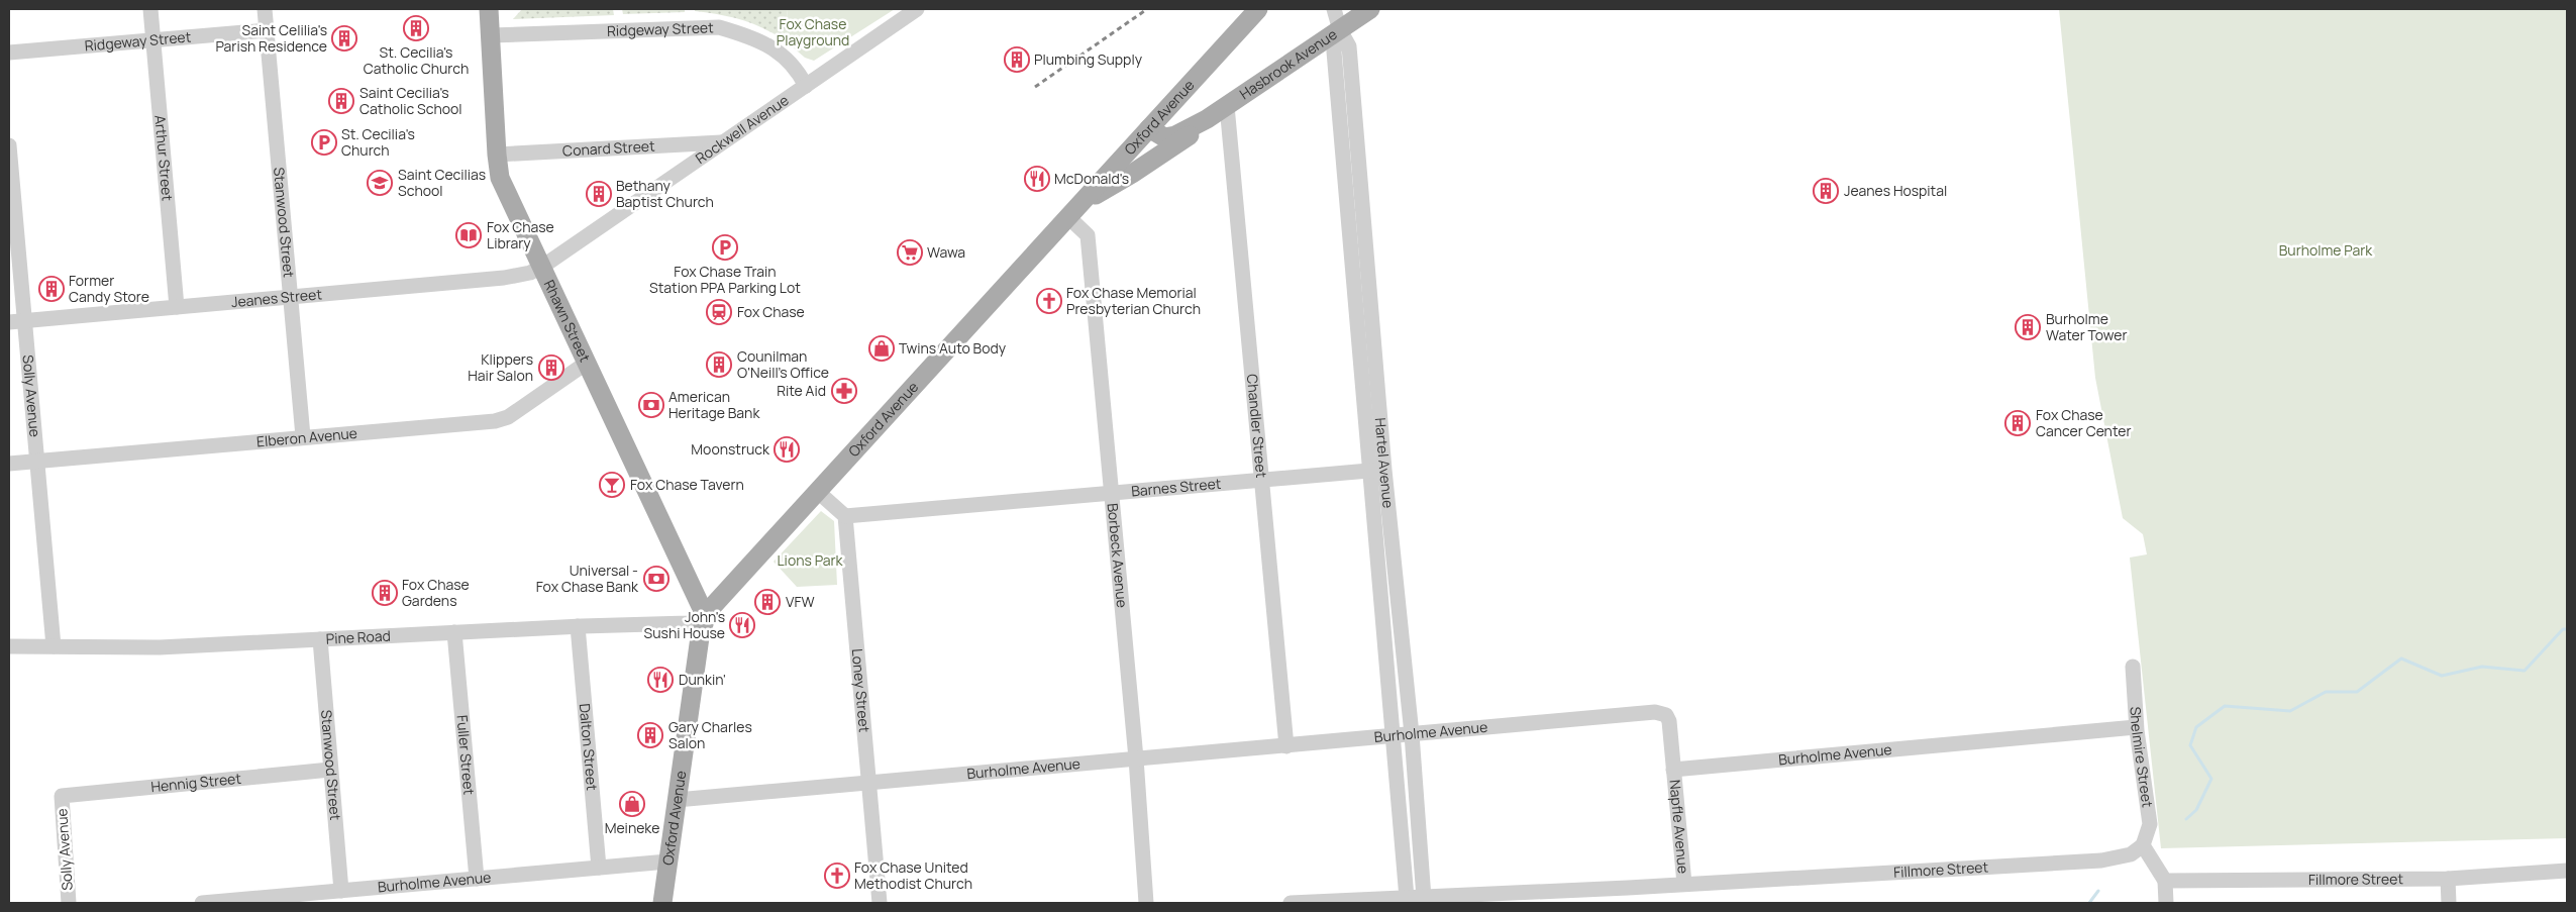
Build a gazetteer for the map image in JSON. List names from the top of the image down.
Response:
{
  "streets": {
    "main road": ["Hasbrook Avenue", "Oxford Avenue", "Rhawn Street"],
    "street": [
      "Ridgeway Street",
      "Rockwell Avenue",
      "Conard Street",
      "Arthur Street",
      "Stanwood Street",
      "Jeanes Street",
      "Solly Avenue",
      "Chandler Street",
      "Elberon Avenue",
      "Hartel Avenue",
      "Barnes Street",
      "Borbeck Avenue",
      "Pine Road",
      "Loney Street",
      "Burholme Avenue",
      "Dalton Street",
      "Fuller Street",
      "Shelmire Street",
      "Hennig Street",
      "Napfle Avenue",
      "Fillmore Street"
    ]
  },
  "crossings": [
    ["Ridgeway Street", "Rockwell Avenue"],
    ["Ridgeway Street", "Arthur Street"],
    ["Ridgeway Street", "Stanwood Street"],
    ["Ridgeway Street", "Rhawn Street"],
    ["Hasbrook Avenue", "Oxford Avenue"],
    ["Hasbrook Avenue", "Chandler Street"],
    ["Hasbrook Avenue", "Hartel Avenue"],
    ["Oxford Avenue", "Rhawn Street"],
    ["Oxford Avenue", "Borbeck Avenue"],
    ["Oxford Avenue", "Pine Road"],
    ["Oxford Avenue", "Burholme Avenue"],
    ["Rockwell Avenue", "Conard Street"],
    ["Rockwell Avenue", "Jeanes Street"],
    ["Rockwell Avenue", "Rhawn Street"],
    ["Conard Street", "Rhawn Street"],
    ["Arthur Street", "Jeanes Street"],
    ["Stanwood Street", "Jeanes Street"],
    ["Stanwood Street", "Elberon Avenue"],
    ["Stanwood Street", "Pine Road"],
    ["Stanwood Street", "Burholme Avenue"],
    ["Stanwood Street", "Hennig Street"],
    ["Jeanes Street", "Rhawn Street"],
    ["Jeanes Street", "Solly Avenue"],
    ["Rhawn Street", "Elberon Avenue"],
    ["Rhawn Street", "Pine Road"],
    ["Solly Avenue", "Elberon Avenue"],
    ["Solly Avenue", "Pine Road"],
    ["Solly Avenue", "Hennig Street"],
    ["Chandler Street", "Barnes Street"],
    ["Chandler Street", "Burholme Avenue"],
    ["Hartel Avenue", "Barnes Street"],
    ["Hartel Avenue", "Burholme Avenue"],
    ["Hartel Avenue", "Fillmore Street"],
    ["Barnes Street", "Borbeck Avenue"],
    ["Barnes Street", "Loney Street"],
    ["Borbeck Avenue", "Burholme Avenue"],
    ["Pine Road", "Dalton Street"],
    ["Pine Road", "Fuller Street"],
    ["Loney Street", "Burholme Avenue"],
    ["Burholme Avenue", "Dalton Street"],
    ["Burholme Avenue", "Fuller Street"],
    ["Burholme Avenue", "Shelmire Street"],
    ["Burholme Avenue", "Napfle Avenue"],
    ["Shelmire Street", "Fillmore Street"],
    ["Napfle Avenue", "Fillmore Street"]
  ],
  "parks": ["Fox Chase Playground", "Burholme Park", "Lions Park"],
  "places": {
    "building": [
      "St. Cecilia's Catholic Church",
      "Saint Celilia's Parish Residence",
      "Plumbing Supply",
      "Saint Cecilia's Catholic School",
      "Jeanes Hospital",
      "Bethany Baptist Church",
      "Former Candy Store",
      "Burholme Water Tower",
      "Counilman O'Neill's Office",
      "Klippers Hair Salon",
      "Fox Chase Cancer Center",
      "Fox Chase Gardens",
      "VFW",
      "Gary Charles Salon"
    ],
    "parking": ["St. Cecilia's Church", "Fox Chase Train Station PPA Parking Lot"],
    "restaurant": [
      "McDonald's",
      "Moonstruck",
      "John's Sushi House",
      "Dunkin'"
    ],
    "school or university": ["Saint Cecilias School"],
    "library": ["Fox Chase Library"],
    "supermarket": ["Wawa"],
    "church": ["Fox Chase Memorial Presbyterian Church", "Fox Chase United Methodist Church"],
    "station": ["Fox Chase"],
    "shop": ["Twins Auto Body", "Meineke"],
    "pharmacy": ["Rite Aid"],
    "bank": ["American Heritage Bank", "Universal - Fox Chase Bank"],
    "bar": ["Fox Chase Tavern"]
  }
}
